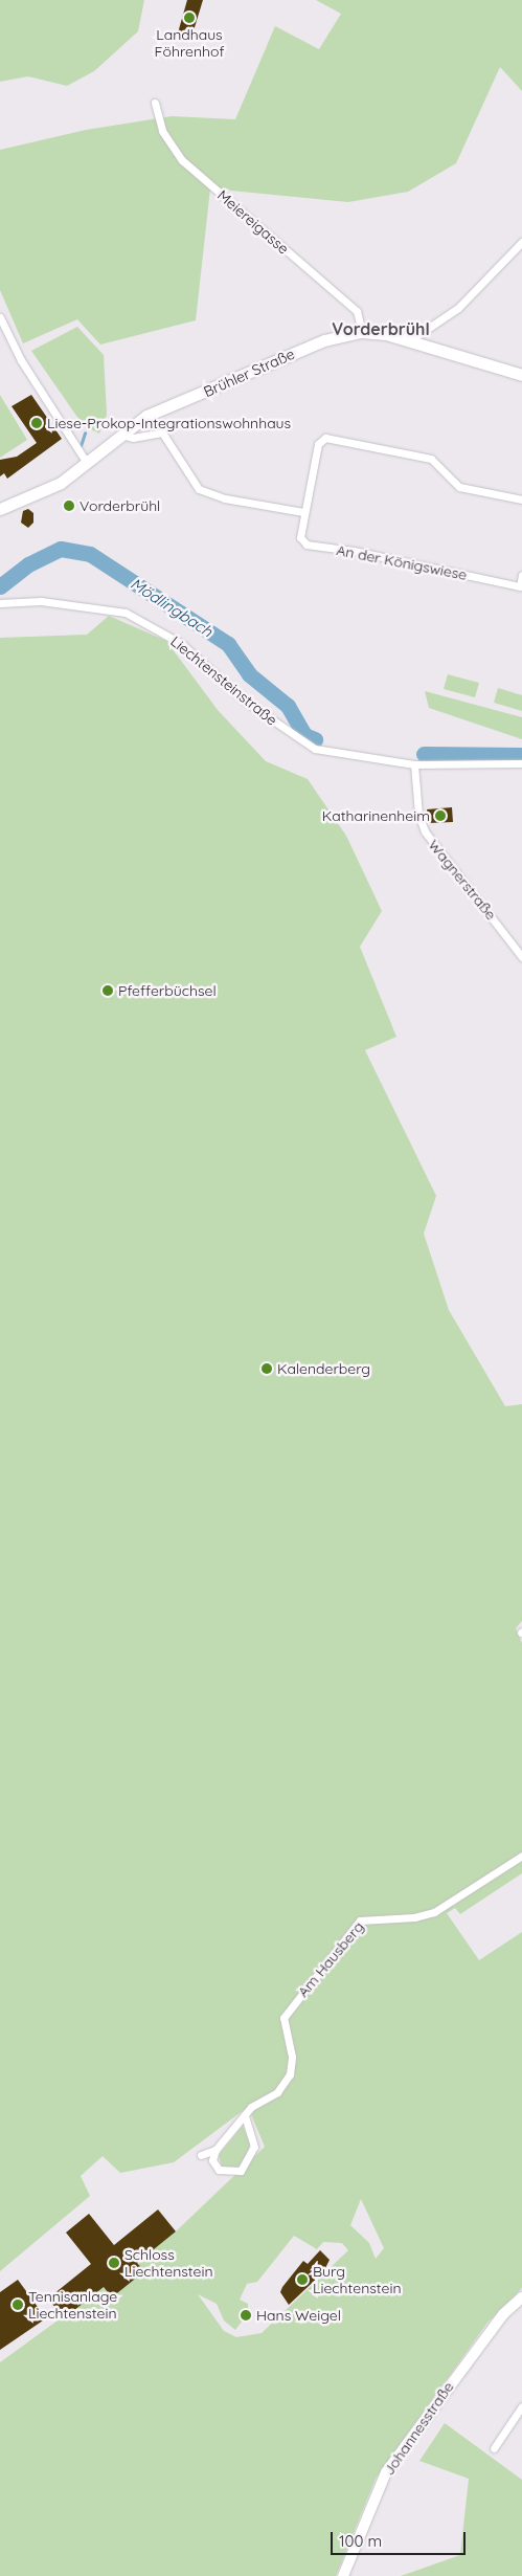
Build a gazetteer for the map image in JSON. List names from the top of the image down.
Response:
{
  "streets": {
    "main road": ["Brühler Straße", "Johannesstraße"],
    "street": [
      "Meiereigasse",
      "An der Königswiese",
      "Liechtensteinstraße",
      "Wagnerstraße",
      "Am Hausberg"
    ]
  },
  "crossings": [
    ["Meiereigasse", "Brühler Straße"],
    ["Liechtensteinstraße", "Wagnerstraße"]
  ],
  "districts": ["Vorderbrühl"],
  "water": ["Mödlingbach"],
  "places": [
    "Landhaus Föhrenhof",
    "Liese-Prokop-Integrationswohnhaus",
    "Vorderbrühl",
    "Katharinenheim",
    "Pfefferbüchsel",
    "Kalenderberg",
    "Schloss Liechtenstein",
    "Burg Liechtenstein",
    "Tennisanlage Liechtenstein",
    "Hans Weigel"
  ],
  "scale_bar": "100 m"
}
